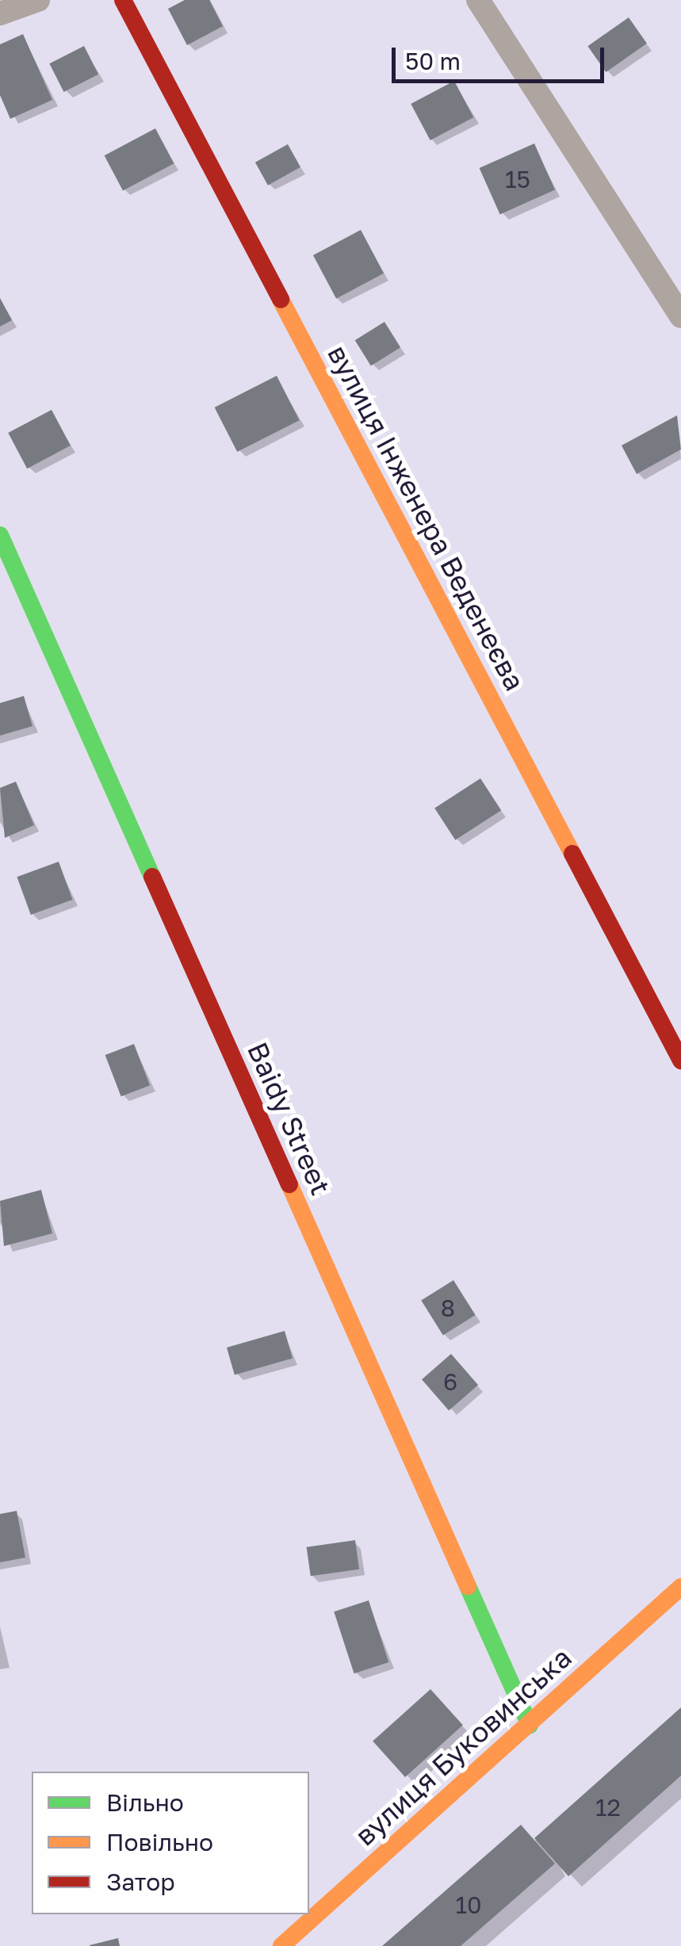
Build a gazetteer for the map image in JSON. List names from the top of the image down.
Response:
{
  "streets": {
    "street": ["вулиця Інженера Веденеєва", "Baidy Street", "вулиця Буковинська"]
  },
  "crossings": [
    ["Baidy Street", "вулиця Буковинська"]
  ],
  "house_numbers": [
    "15",
    "8",
    "6",
    "12",
    "10"
  ],
  "legend": ["Вільно", "Повільно", "Затор"],
  "scale_bar": "50 m"
}
